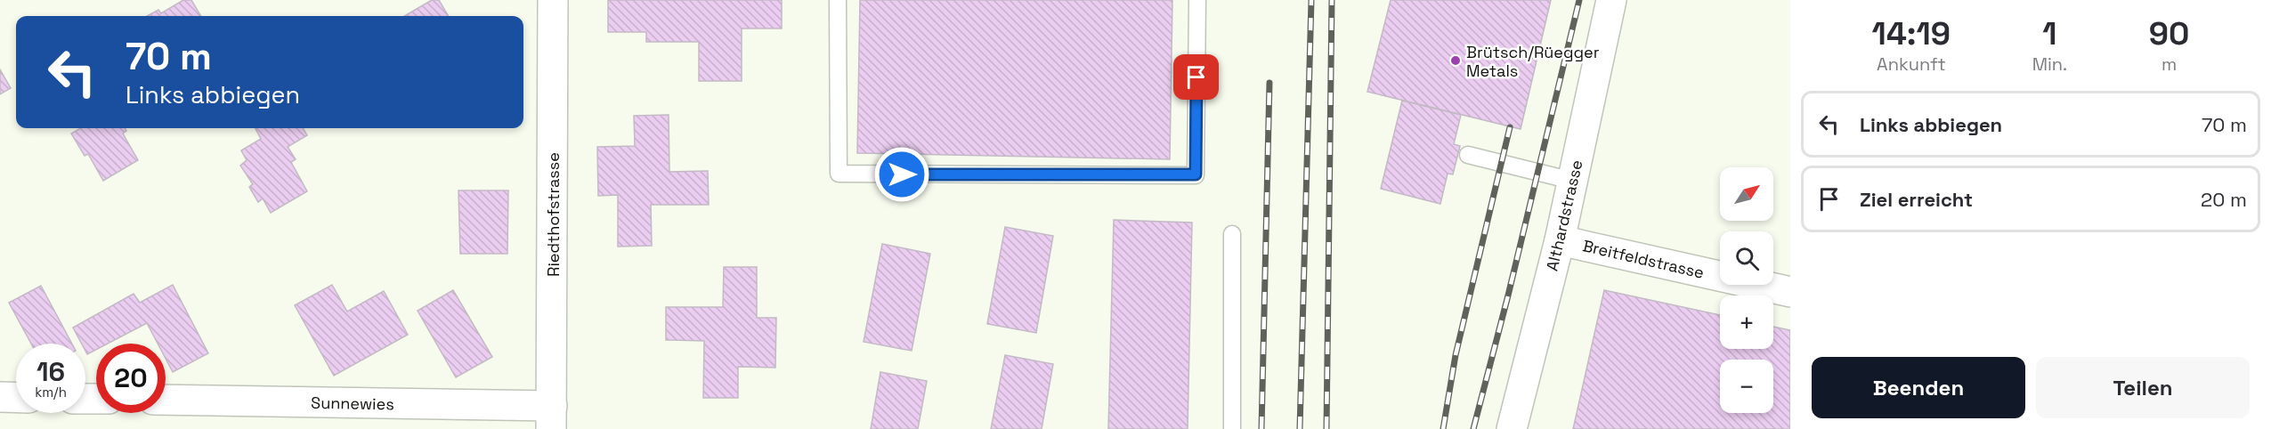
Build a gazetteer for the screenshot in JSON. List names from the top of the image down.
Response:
{
  "streets": {
    "street": [
      "Riedthofstrasse",
      "Althardstrasse",
      "Breitfeldstrasse",
      "Sunnewies"
    ]
  },
  "crossings": [
    ["Riedthofstrasse", "Sunnewies"],
    ["Althardstrasse", "Breitfeldstrasse"]
  ],
  "places": ["Brütsch/Rüegger Metals"],
  "north": "top right",
  "page": {
    "eta": [
      "14:19",
      "Ankunft",
      "1",
      "Min.",
      "90",
      "m"
    ],
    "turn": ["70 m", "Links abbiegen"],
    "list": [
      {
        "name": "Links abbiegen",
        "value": "70 m"
      },
      {
        "name": "Ziel erreicht",
        "value": "20 m"
      }
    ],
    "map_buttons": ["+", "−"],
    "speed": "16 km/h",
    "limit": "20",
    "buttons": ["Beenden", "Teilen"]
  }
}
